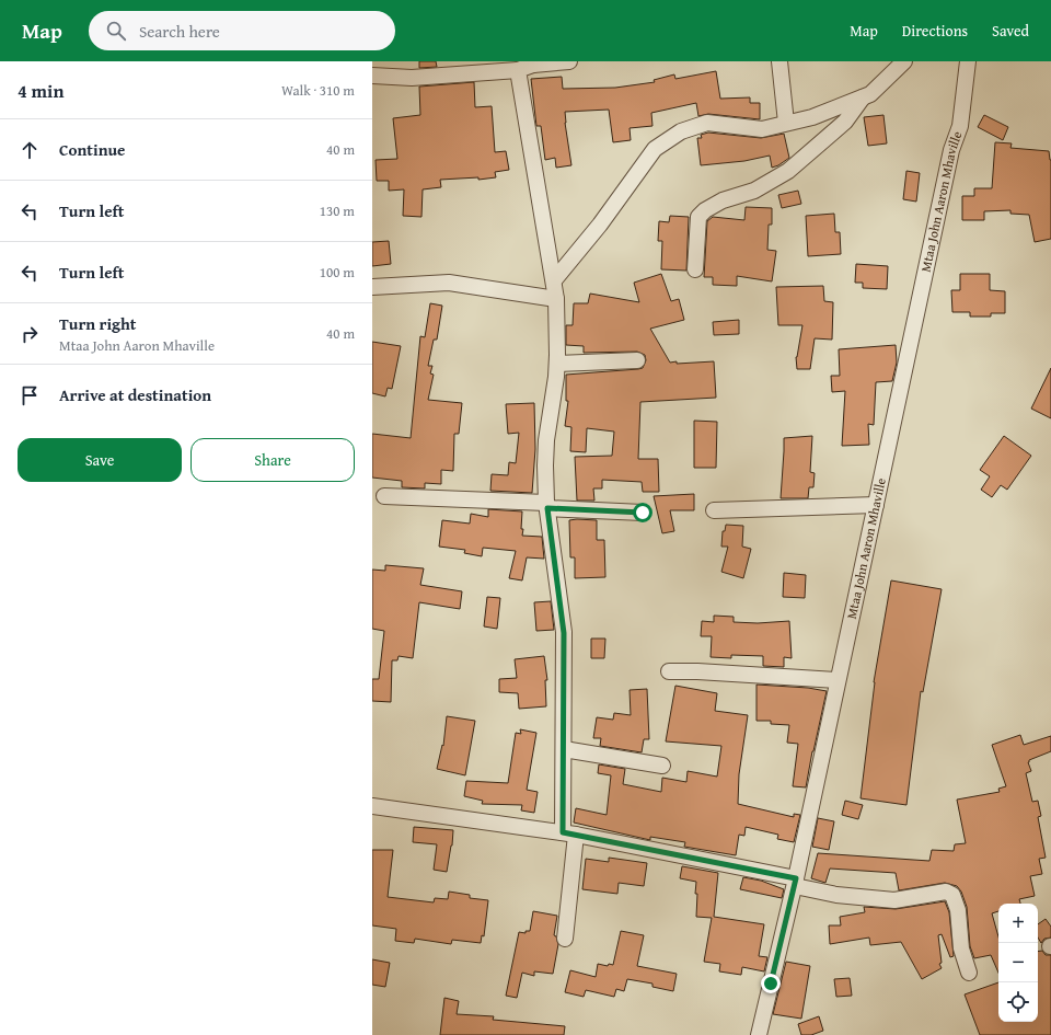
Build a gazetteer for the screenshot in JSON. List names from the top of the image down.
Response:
{
  "streets": {
    "street": ["Mtaa John Aaron Mhaville"]
  },
  "page": {
    "header": "Map",
    "search": "Search here",
    "nav": ["Map", "Directions", "Saved"],
    "heading": ["4 min", "Walk · 310 m"],
    "list": [
      ["Continue", "40 m"],
      ["Turn left", "130 m"],
      ["Turn left", "100 m"],
      ["Turn right", "Mtaa John Aaron Mhaville", "40 m"],
      "Arrive at destination"
    ],
    "buttons": ["Save", "Share"],
    "map_buttons": ["+", "−"]
  }
}
